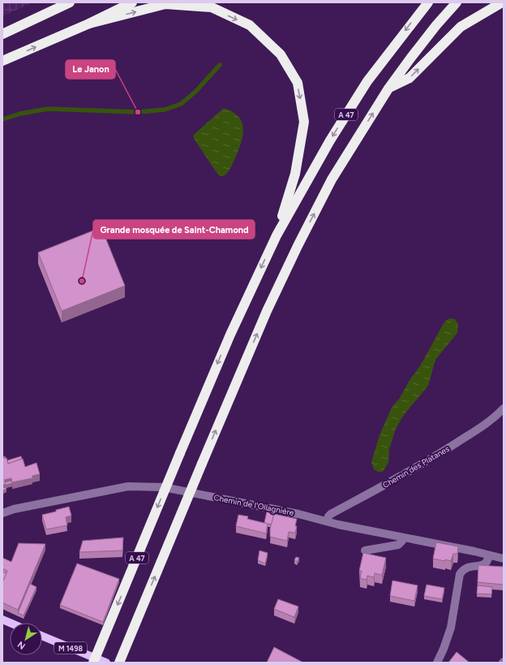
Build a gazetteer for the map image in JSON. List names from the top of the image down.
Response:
{
  "streets": {
    "highway": ["A 47"],
    "main road": ["M 1498"],
    "street": ["Chemin des Platanes", "Chemin de l'Ollagnière"]
  },
  "crossings": [
    ["Chemin des Platanes", "Chemin de l'Ollagnière"]
  ],
  "places": ["Le Janon", "Grande mosquée de Saint-Chamond"],
  "north": "bottom left"
}
